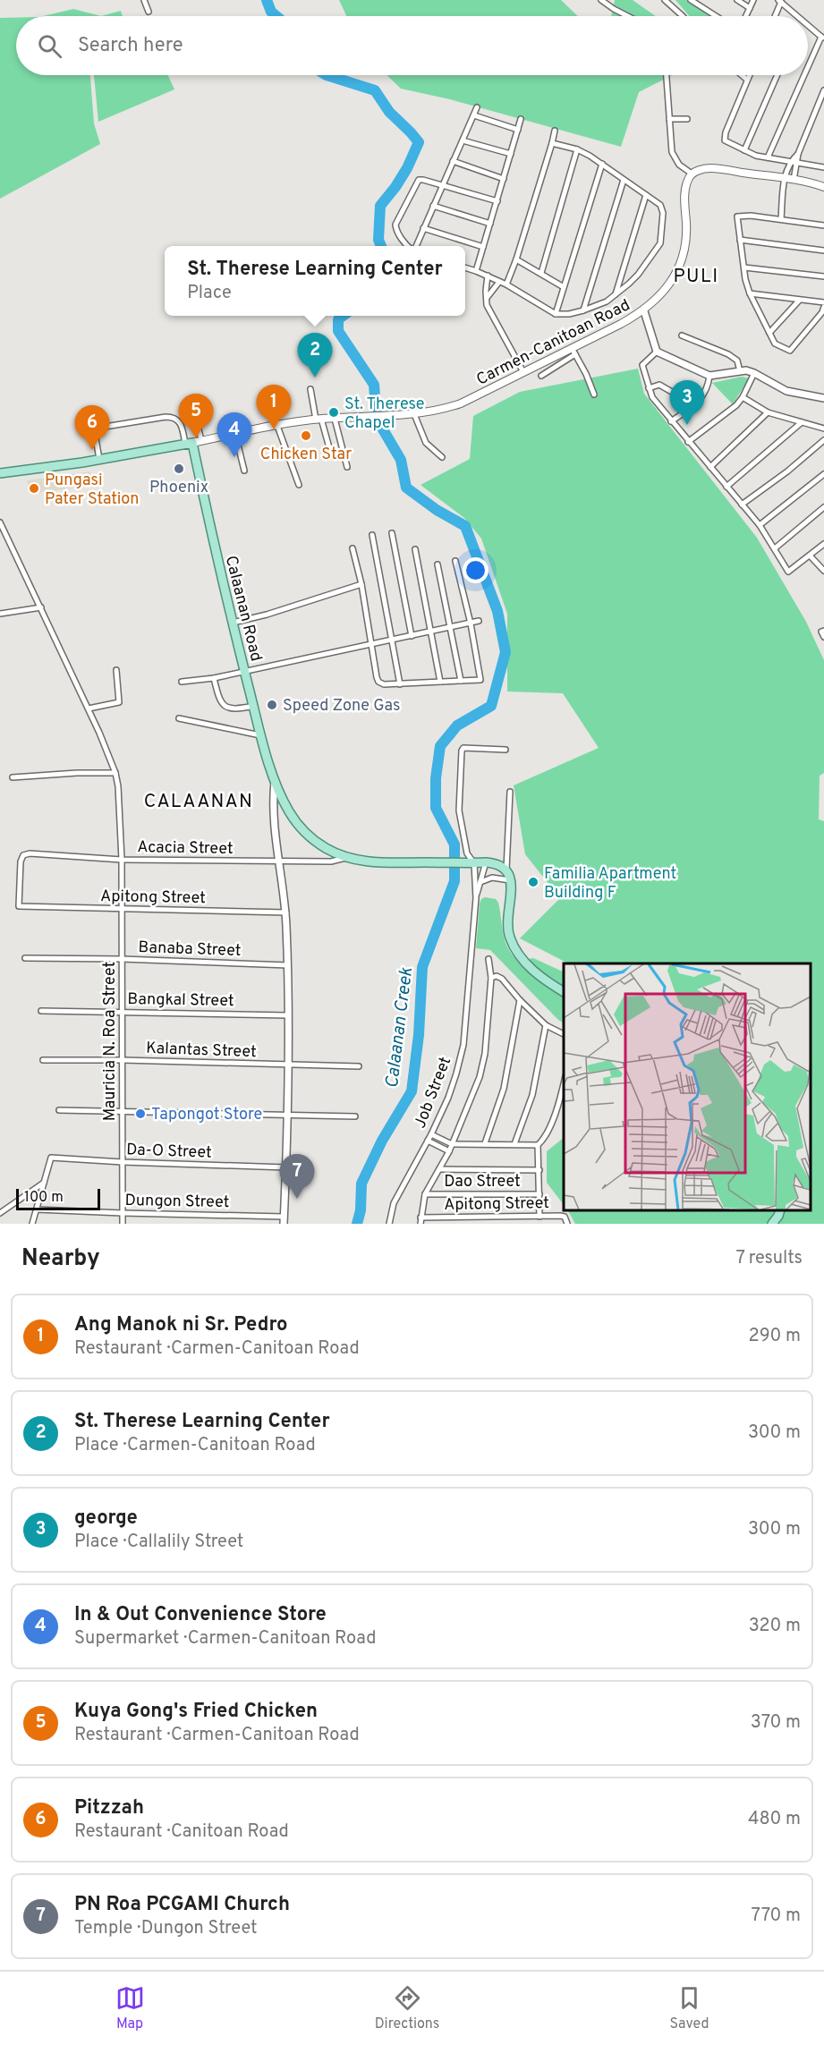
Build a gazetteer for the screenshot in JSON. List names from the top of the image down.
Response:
{
  "streets": {
    "main road": ["Carmen-Canitoan Road", "Calaanan Road"],
    "street": [
      "Acacia Street",
      "Apitong Street",
      "Banaba Street",
      "Bangkal Street",
      "Mauricia N. Roa Street",
      "Kalantas Street",
      "Job Street",
      "Da-O Street",
      "Dao Street",
      "Dungon Street"
    ]
  },
  "crossings": [
    ["Carmen-Canitoan Road", "Calaanan Road"],
    ["Calaanan Road", "Acacia Street"],
    ["Calaanan Road", "Job Street"],
    ["Acacia Street", "Apitong Street"],
    ["Acacia Street", "Mauricia N. Roa Street"],
    ["Apitong Street", "Mauricia N. Roa Street"],
    ["Banaba Street", "Mauricia N. Roa Street"],
    ["Bangkal Street", "Mauricia N. Roa Street"],
    ["Mauricia N. Roa Street", "Kalantas Street"],
    ["Mauricia N. Roa Street", "Da-O Street"],
    ["Mauricia N. Roa Street", "Dungon Street"]
  ],
  "districts": ["PULI", "CALAANAN"],
  "water": ["Calaanan Creek"],
  "places": [
    "St. Therese Chapel",
    "Chicken Star",
    "Phoenix",
    "Pungasi Pater Station",
    "Speed Zone Gas",
    "Familia Apartment Building F",
    "Tapongot Store"
  ],
  "scale_bar": "100 m",
  "page": {
    "search": "Search here",
    "popup": ["St. Therese Learning Center", "Place"],
    "pins": [
      "2",
      "3",
      "1",
      "5",
      "6",
      "4",
      "7"
    ],
    "scale": "100 m",
    "heading": ["Nearby", "7 results"],
    "list": [
      {
        "mark": "1",
        "name": "Ang Manok ni Sr. Pedro",
        "note": "Restaurant · Carmen-Canitoan Road",
        "value": "290 m"
      },
      {
        "mark": "2",
        "name": "St. Therese Learning Center",
        "note": "Place · Carmen-Canitoan Road",
        "value": "300 m"
      },
      {
        "mark": "3",
        "name": "george",
        "note": "Place · Callalily Street",
        "value": "300 m"
      },
      {
        "mark": "4",
        "name": "In & Out Convenience Store",
        "note": "Supermarket · Carmen-Canitoan Road",
        "value": "320 m"
      },
      {
        "mark": "5",
        "name": "Kuya Gong's Fried Chicken",
        "note": "Restaurant · Carmen-Canitoan Road",
        "value": "370 m"
      },
      {
        "mark": "6",
        "name": "Pitzzah",
        "note": "Restaurant · Canitoan Road",
        "value": "480 m"
      },
      {
        "mark": "7",
        "name": "PN Roa PCGAMI Church",
        "note": "Temple · Dungon Street",
        "value": "770 m"
      }
    ],
    "nav": ["Map", "Directions", "Saved"]
  }
}
